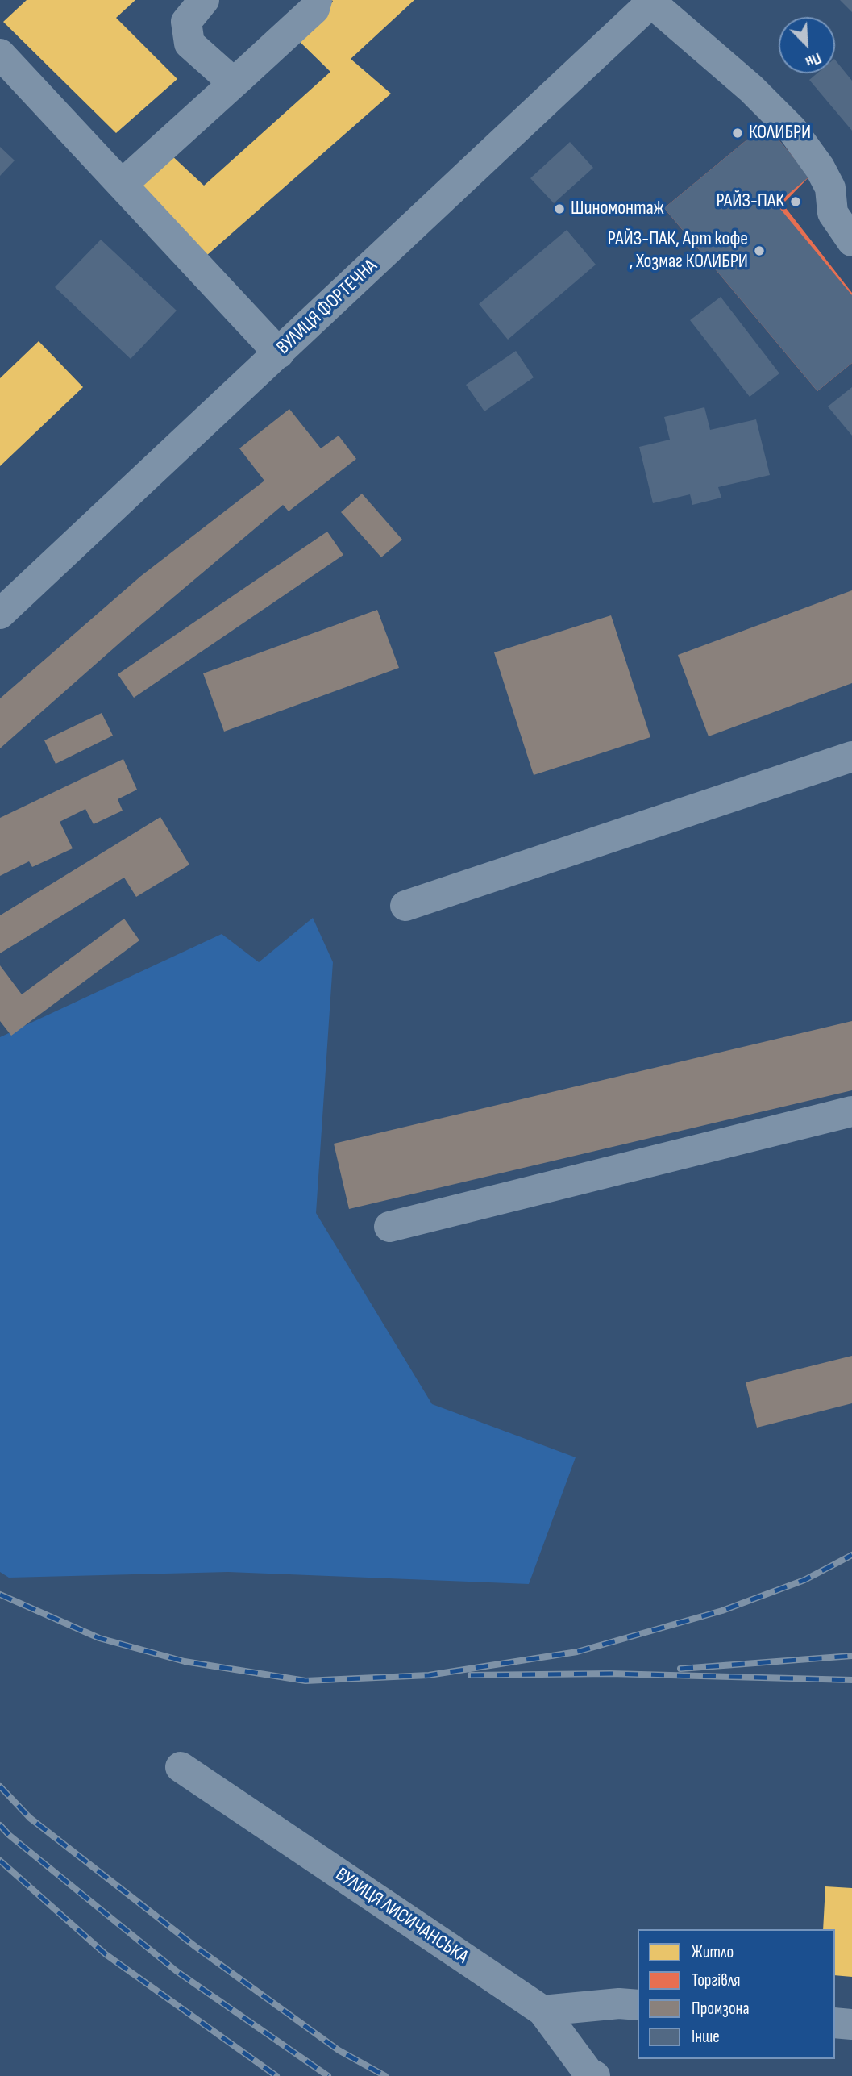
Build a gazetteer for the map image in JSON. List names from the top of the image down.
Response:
{
  "streets": {
    "street": ["ВУЛИЦЯ ФОРТЕЧНА", "ВУЛИЦЯ ЛИСИЧАНСЬКА"]
  },
  "places": [
    "КОЛИБРИ",
    "РАЙЗ-ПАК",
    "Шиномонтаж",
    "РАЙЗ-ПАК, Арт кофе , Хозмаг КОЛИБРИ"
  ],
  "legend": [
    "Житло",
    "Торгівля",
    "Промзона",
    "Інше"
  ],
  "north": "bottom right"
}
